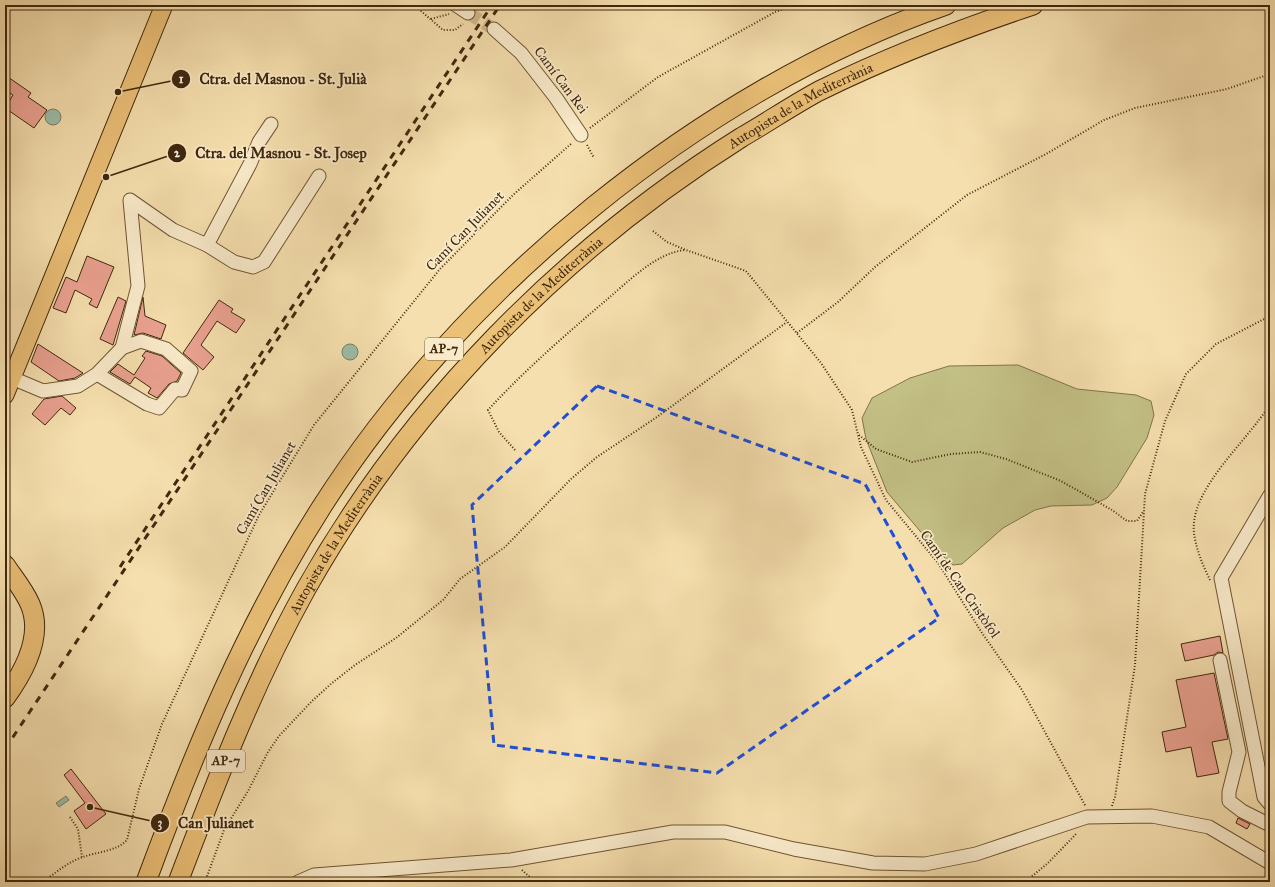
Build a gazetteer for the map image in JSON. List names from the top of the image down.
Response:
{
  "streets": {
    "highway": ["Autopista de la Mediterrània", "AP-7"],
    "street": ["Camí Can Rei"],
    "path": ["Camí Can Julianet", "Camí de Can Cristòfol"]
  },
  "crossings": [
    ["Camí Can Rei", "Camí Can Julianet"]
  ],
  "places": ["Ctra. del Masnou - St. Julià", "Ctra. del Masnou - St. Josep", "Can Julianet"]
}
